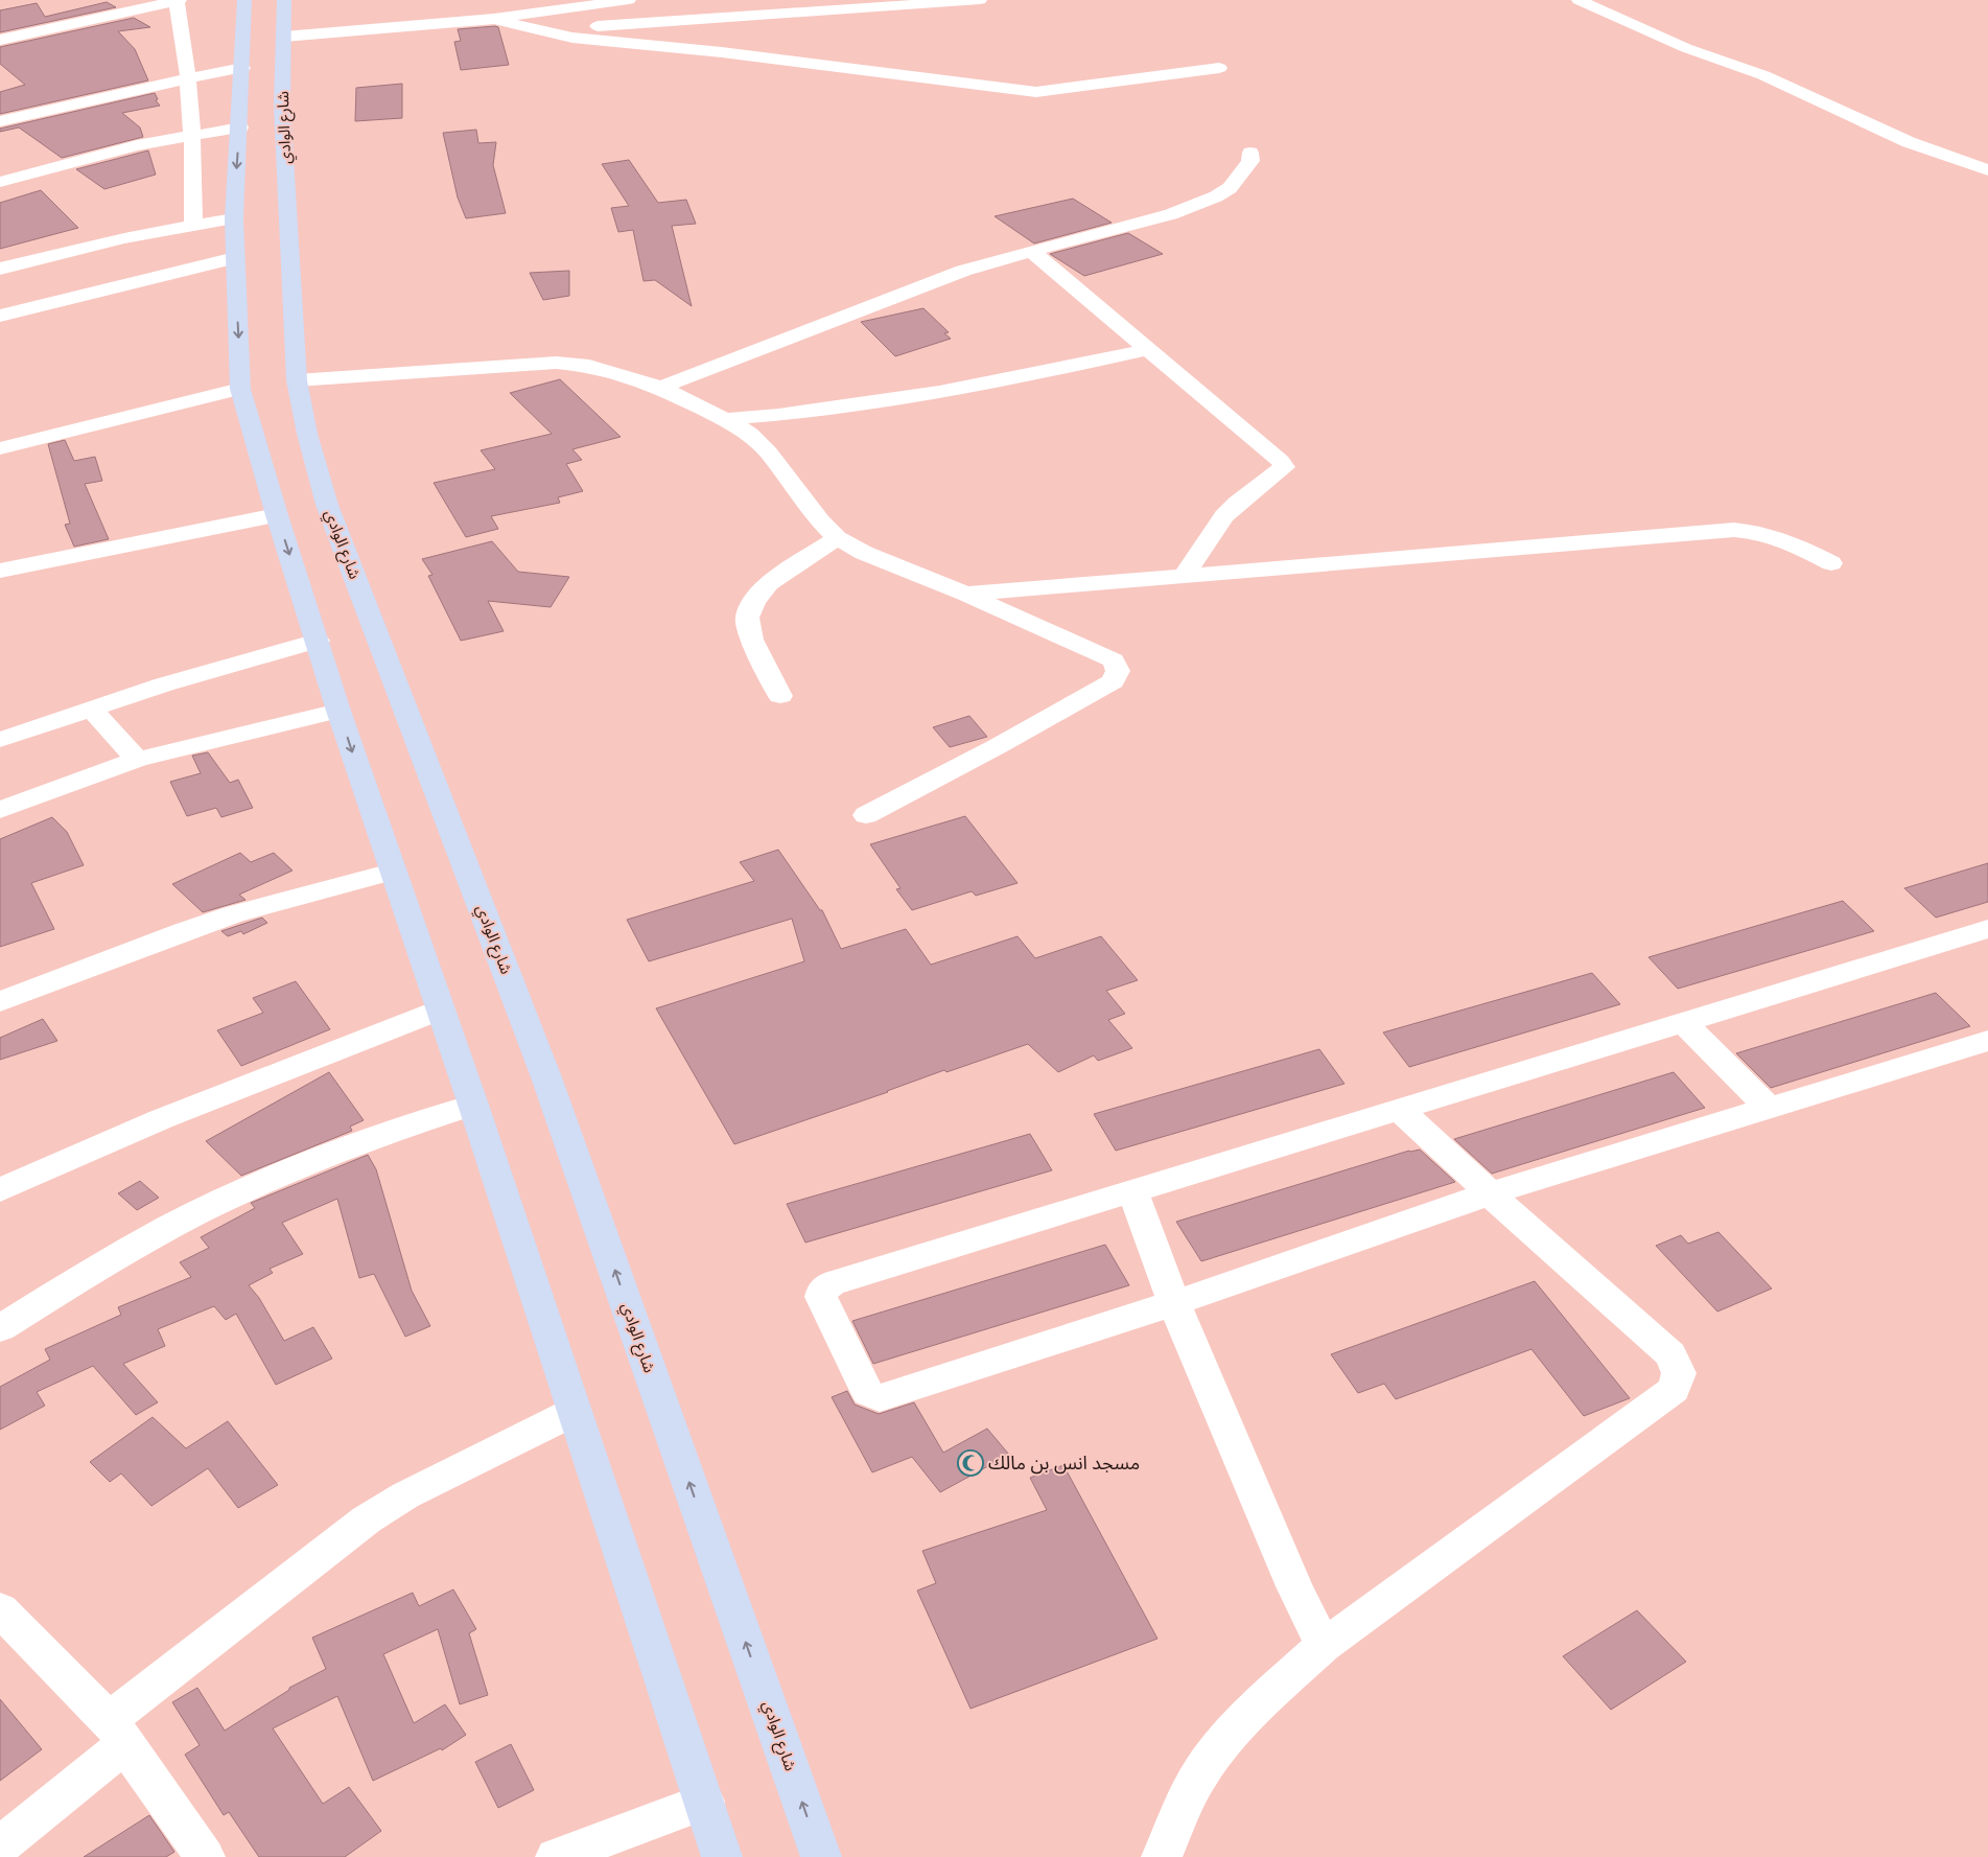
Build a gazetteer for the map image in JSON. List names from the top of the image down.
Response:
{
  "streets": {
    "main road": ["شارع الوادي"]
  },
  "places": {
    "mosque": ["مسجد انس بن مالك"]
  }
}
